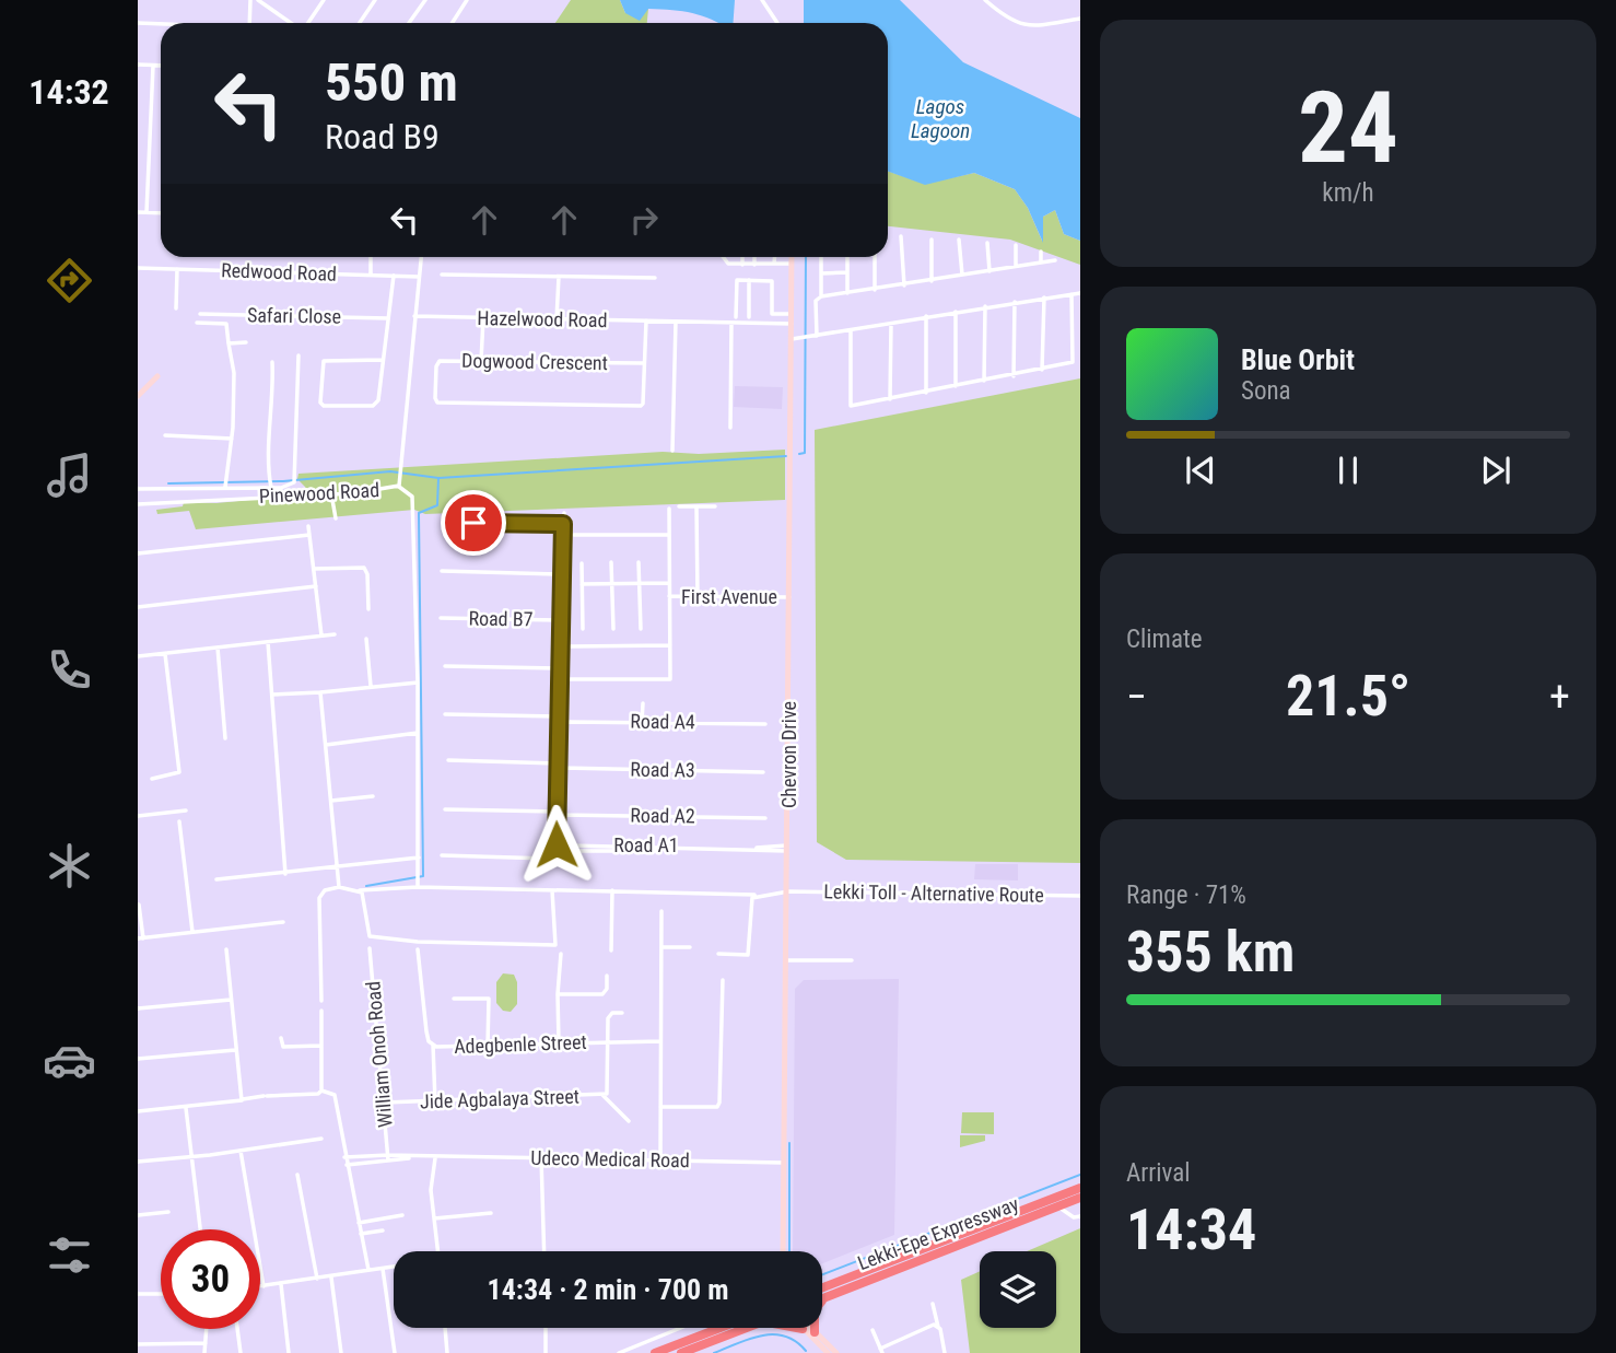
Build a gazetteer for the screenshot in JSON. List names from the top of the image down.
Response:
{
  "streets": {
    "highway": ["Lekki-Epe Expressway"],
    "main road": ["Chevron Drive"],
    "street": [
      "Redwood Road",
      "Safari Close",
      "Hazelwood Road",
      "Dogwood Crescent",
      "Pinewood Road",
      "First Avenue",
      "Road B7",
      "Road A4",
      "Road A3",
      "Road A2",
      "Road A1",
      "Lekki Toll - Alternative Route",
      "Adegbenle Street",
      "William Onoh Road",
      "Jide Agbalaya Street",
      "Udeco Medical Road"
    ]
  },
  "crossings": [
    ["Redwood Road", "Pinewood Road"],
    ["Hazelwood Road", "Pinewood Road"],
    ["Hazelwood Road", "Chevron Drive"],
    ["First Avenue", "Chevron Drive"],
    ["Road A4", "Road A1"],
    ["Chevron Drive", "Road A1"],
    ["Chevron Drive", "Lekki Toll - Alternative Route"],
    ["Chevron Drive", "Udeco Medical Road"],
    ["Road A3", "Road A1"],
    ["Road A2", "Road A1"],
    ["Adegbenle Street", "Jide Agbalaya Street"],
    ["William Onoh Road", "Jide Agbalaya Street"],
    ["William Onoh Road", "Udeco Medical Road"]
  ],
  "water": ["Lagos Lagoon"],
  "page": {
    "tabs": "14:32",
    "tile": [
      ["24", "km/h"],
      "Climate",
      ["Range · 71%", "355 km"],
      ["Arrival", "14:34"]
    ],
    "turn": ["550 m", "Road B9"],
    "song": ["Blue Orbit", "Sona"],
    "heat": ["−", "21.5°", "+"],
    "limit": "30",
    "trip": "14:34 · 2 min · 700 m"
  }
}
